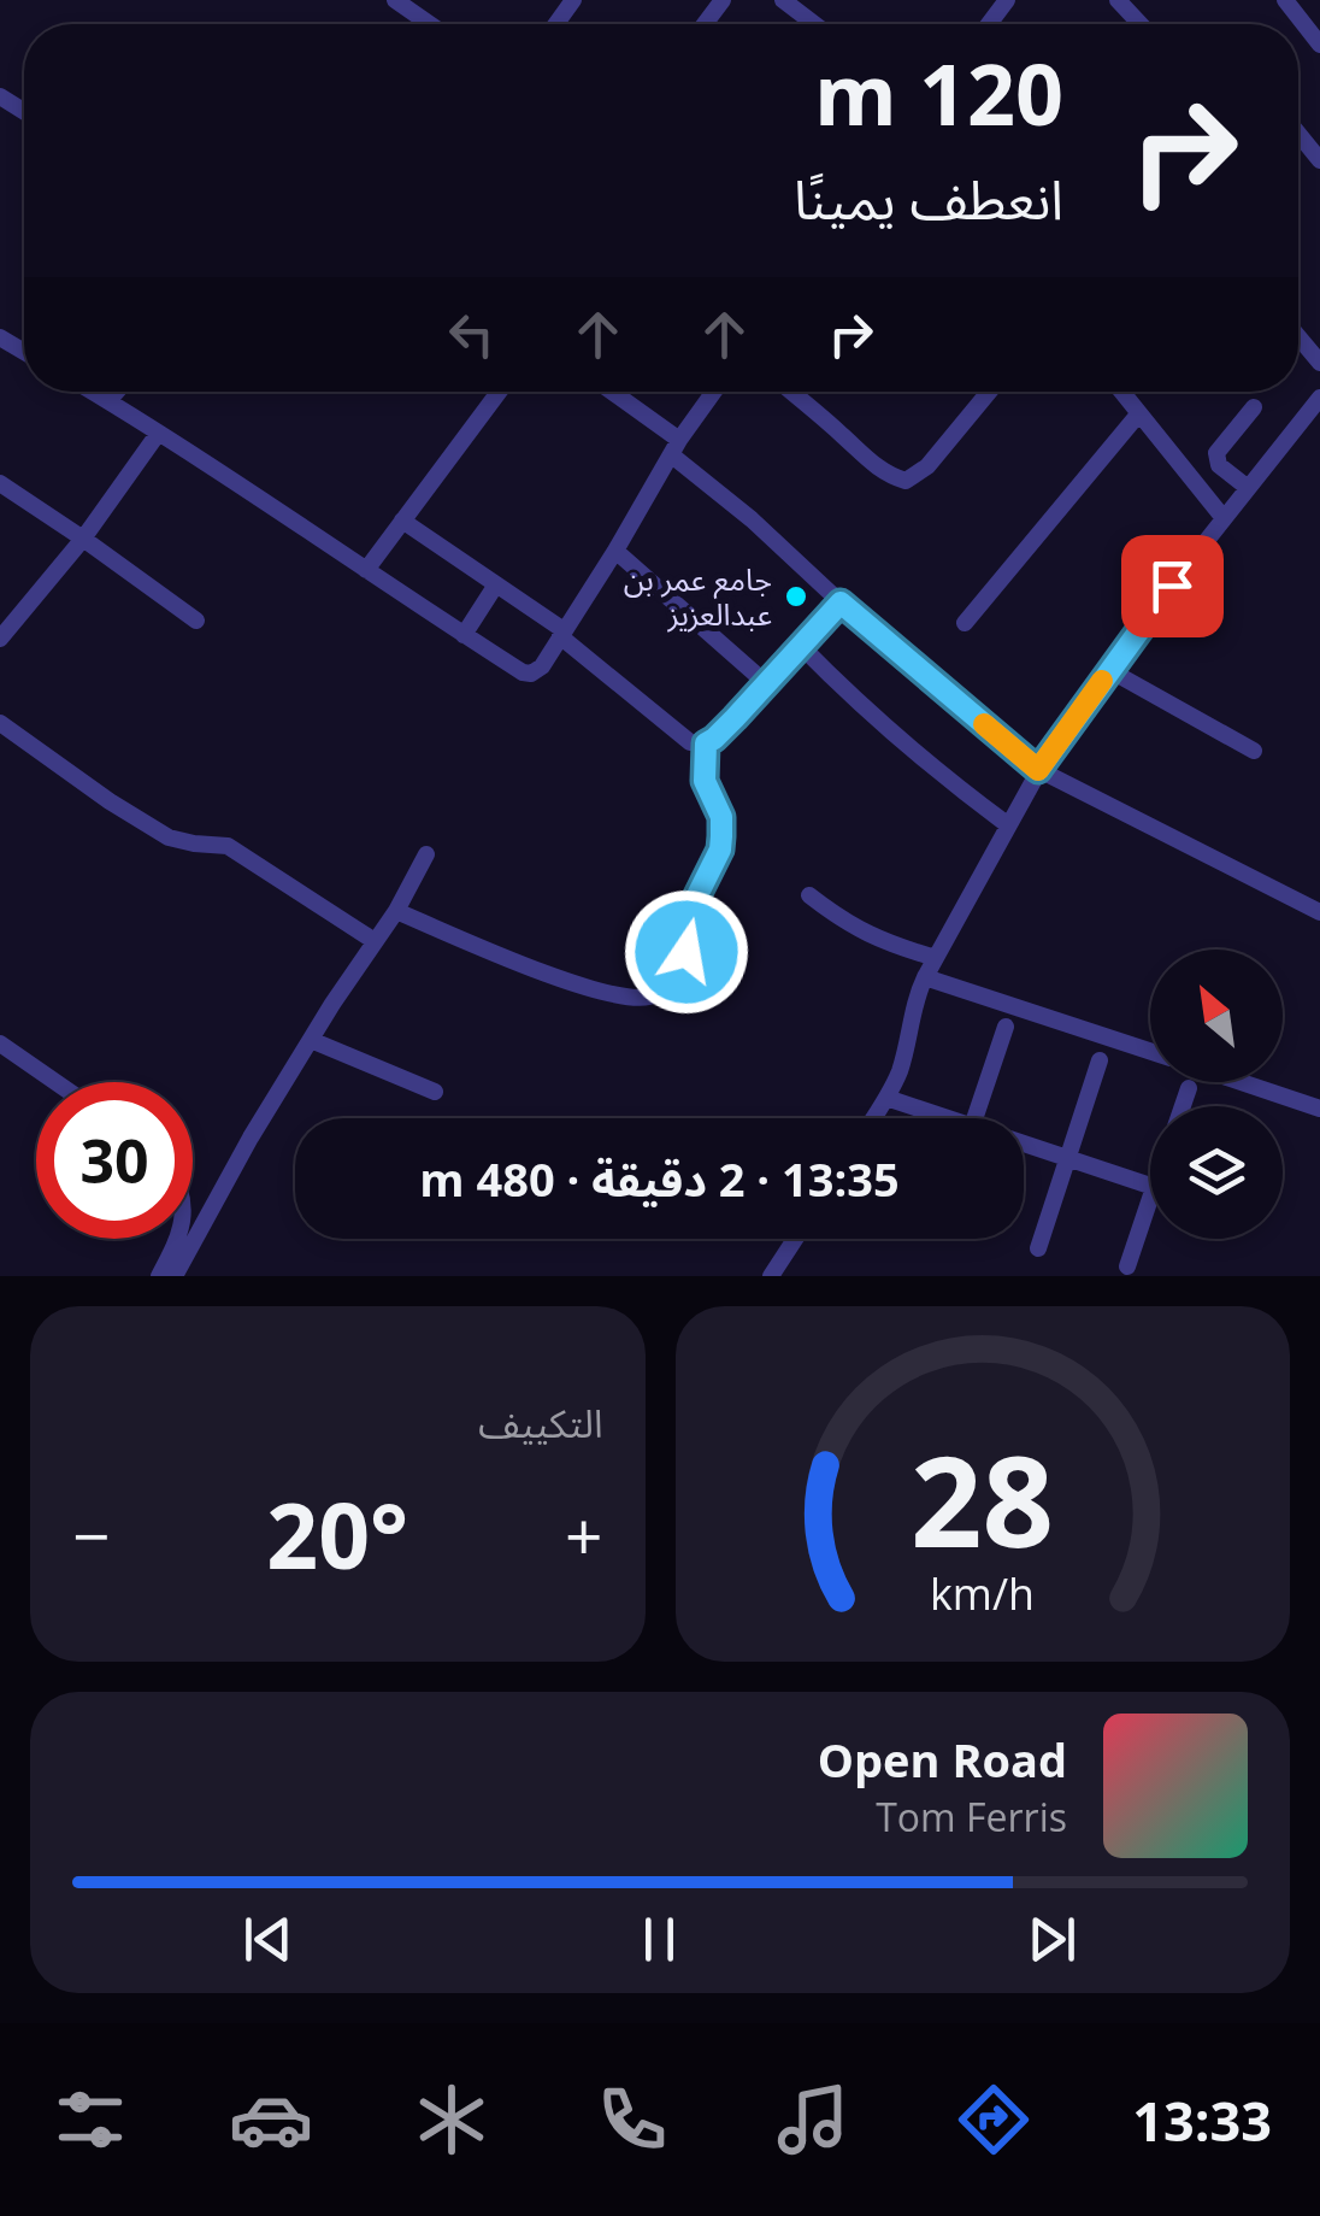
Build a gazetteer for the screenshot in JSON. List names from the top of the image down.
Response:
{
  "places": ["جامع عمر بن عبدالعزيز"],
  "north": "top left",
  "page": {
    "turn": ["120 m", "انعطف يمينًا"],
    "limit": "30",
    "trip": "13:35 · 2 دقيقة · 480 m",
    "tile": "التكييف",
    "heat": ["−", "20°", "+"],
    "song": ["Open Road", "Tom Ferris"],
    "tabs": "13:33",
    "gauge": ["28", "km/h"]
  }
}
